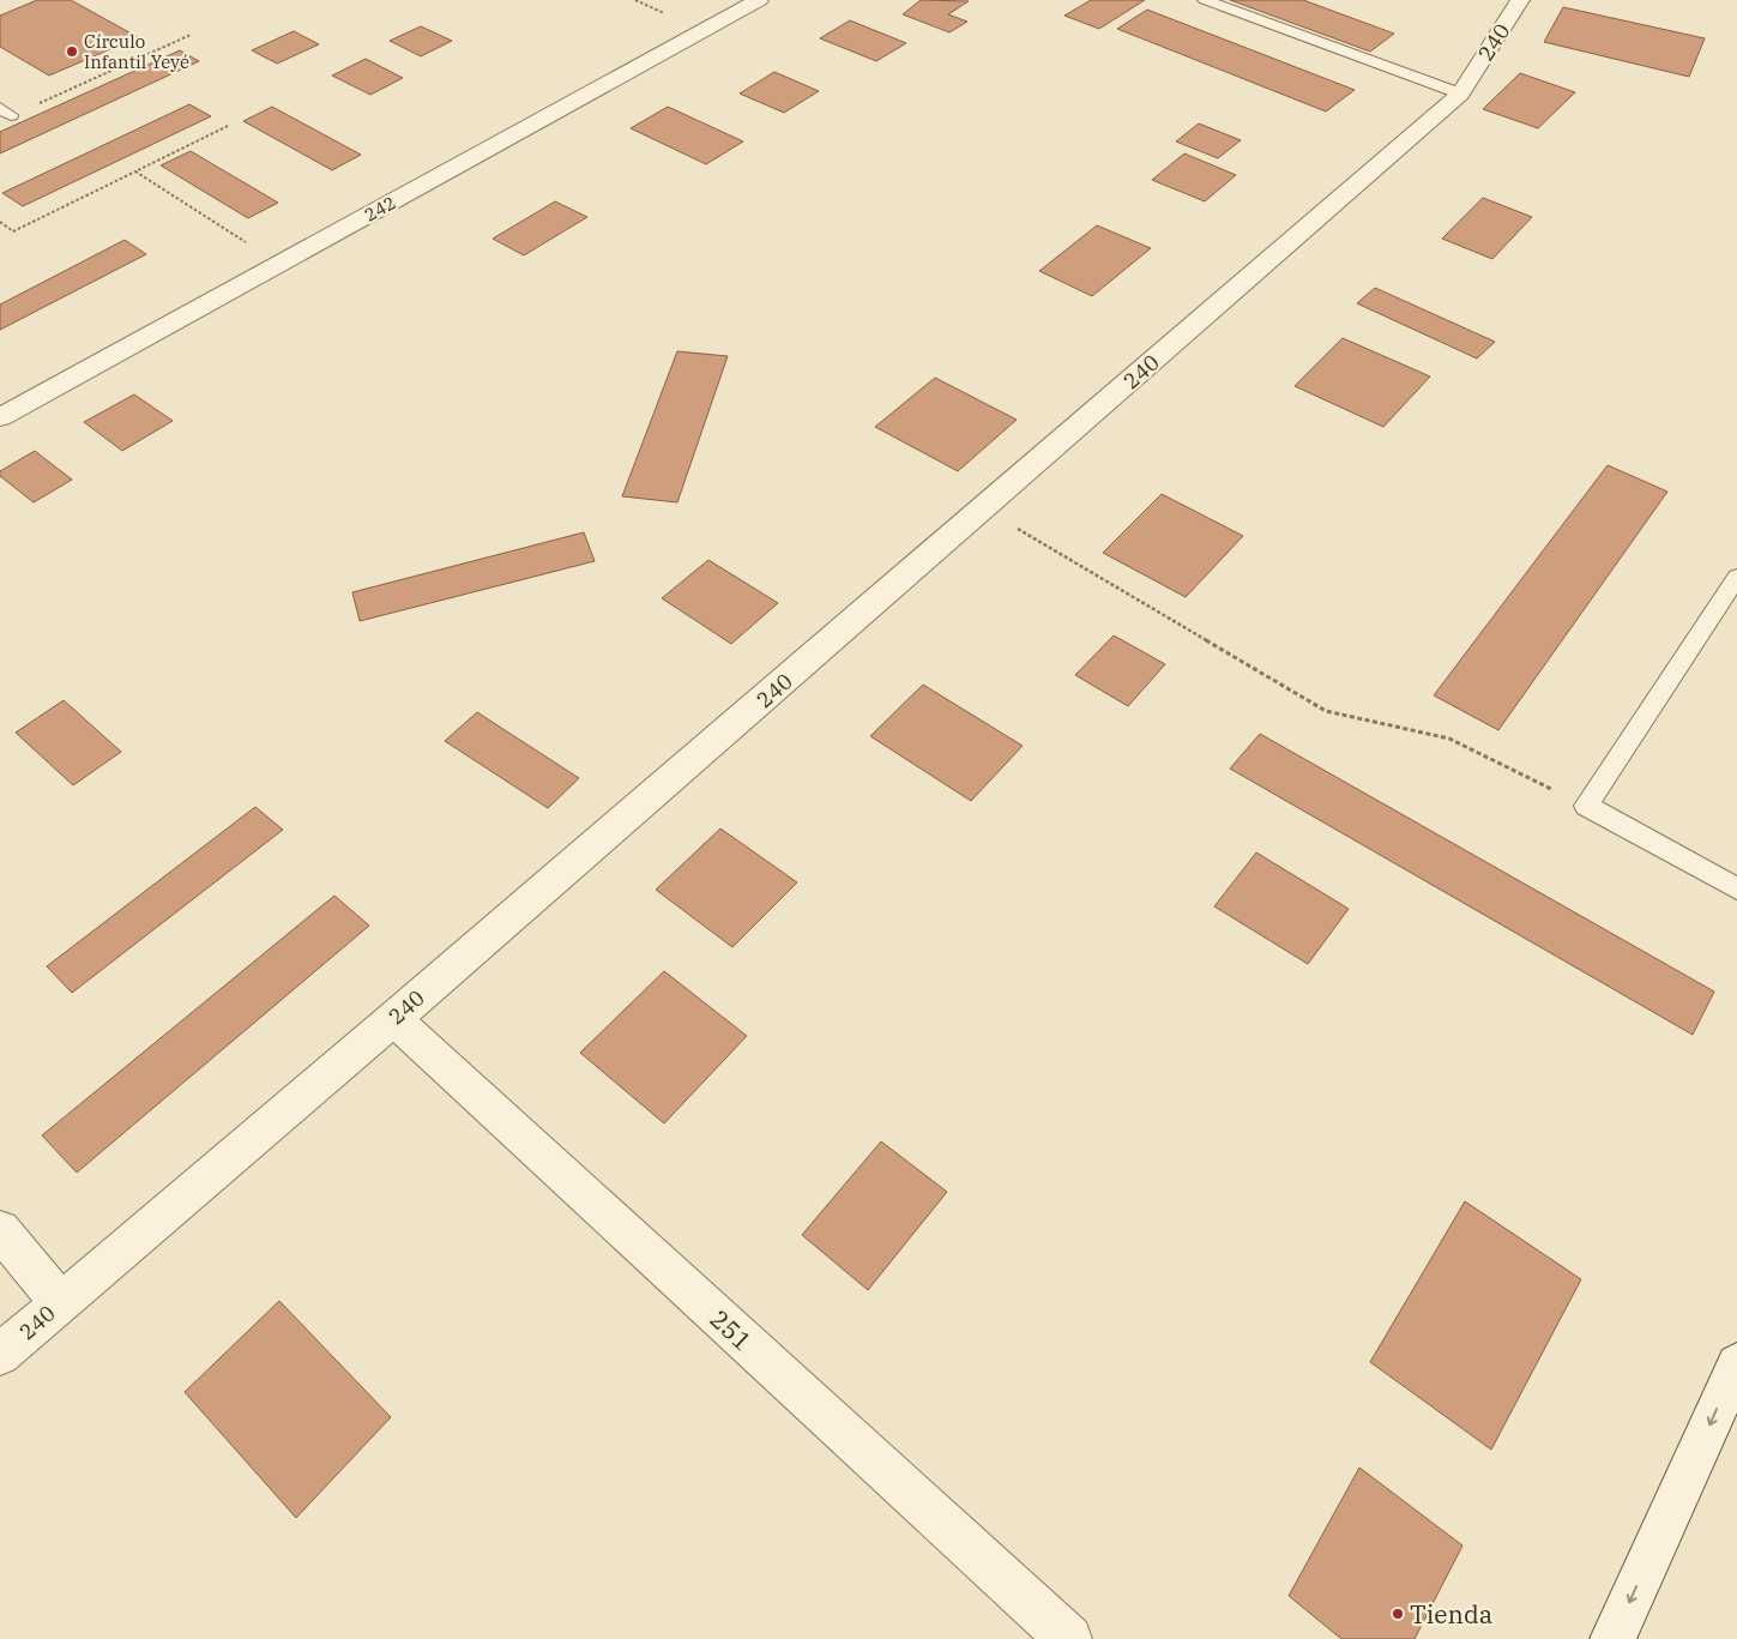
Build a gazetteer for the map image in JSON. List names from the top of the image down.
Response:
{
  "streets": {
    "street": ["240", "242", "251"]
  },
  "crossings": [
    ["240", "251"]
  ],
  "places": ["Círculo Infantil Yeyé", "Tienda"]
}
